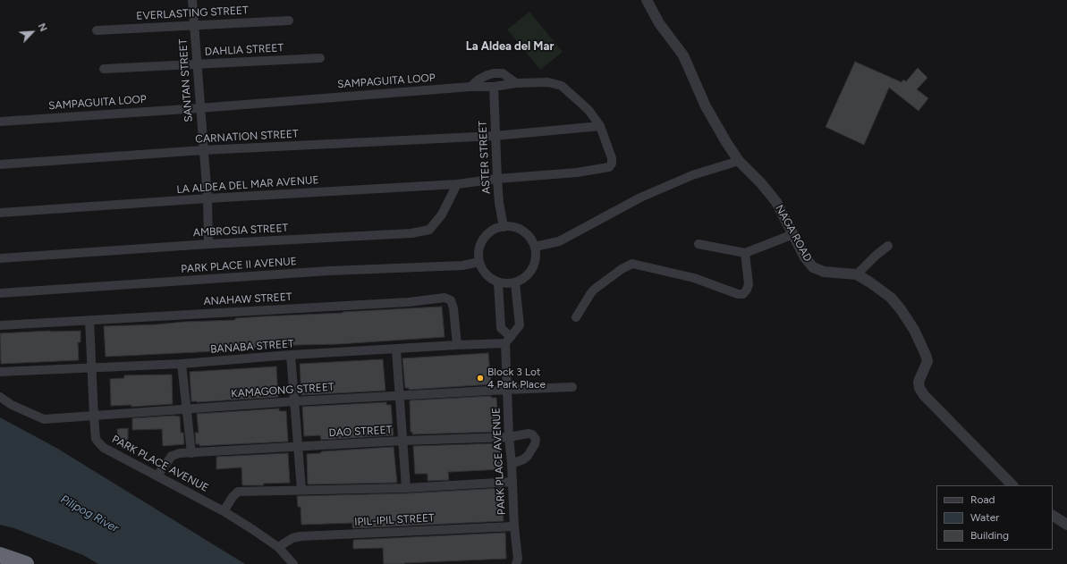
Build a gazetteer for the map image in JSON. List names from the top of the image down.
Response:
{
  "streets": {
    "street": [
      "EVERLASTING STREET",
      "DAHLIA STREET",
      "SANTAN STREET",
      "SAMPAGUITA LOOP",
      "CARNATION STREET",
      "ASTER STREET",
      "LA ALDEA DEL MAR AVENUE",
      "AMBROSIA STREET",
      "NAGA ROAD",
      "PARK PLACE II AVENUE",
      "ANAHAW STREET",
      "BANABA STREET",
      "KAMAGONG STREET",
      "DAO STREET",
      "PARK PLACE AVENUE",
      "IPIL-IPIL STREET"
    ]
  },
  "crossings": [
    ["EVERLASTING STREET", "SANTAN STREET"],
    ["DAHLIA STREET", "SANTAN STREET"],
    ["SANTAN STREET", "SAMPAGUITA LOOP"],
    ["SANTAN STREET", "CARNATION STREET"],
    ["SANTAN STREET", "LA ALDEA DEL MAR AVENUE"],
    ["SANTAN STREET", "AMBROSIA STREET"],
    ["SAMPAGUITA LOOP", "CARNATION STREET"],
    ["SAMPAGUITA LOOP", "ASTER STREET"],
    ["SAMPAGUITA LOOP", "LA ALDEA DEL MAR AVENUE"],
    ["CARNATION STREET", "ASTER STREET"],
    ["ASTER STREET", "LA ALDEA DEL MAR AVENUE"],
    ["ASTER STREET", "PARK PLACE II AVENUE"],
    ["LA ALDEA DEL MAR AVENUE", "AMBROSIA STREET"],
    ["ANAHAW STREET", "BANABA STREET"],
    ["ANAHAW STREET", "PARK PLACE AVENUE"],
    ["BANABA STREET", "PARK PLACE AVENUE"],
    ["KAMAGONG STREET", "PARK PLACE AVENUE"],
    ["DAO STREET", "PARK PLACE AVENUE"],
    ["PARK PLACE AVENUE", "IPIL-IPIL STREET"]
  ],
  "districts": ["La Aldea del Mar"],
  "water": ["Pilipog River"],
  "places": ["Block 3 Lot 4 Park Place"],
  "legend": ["Road", "Water", "Building"],
  "north": "top right"
}
